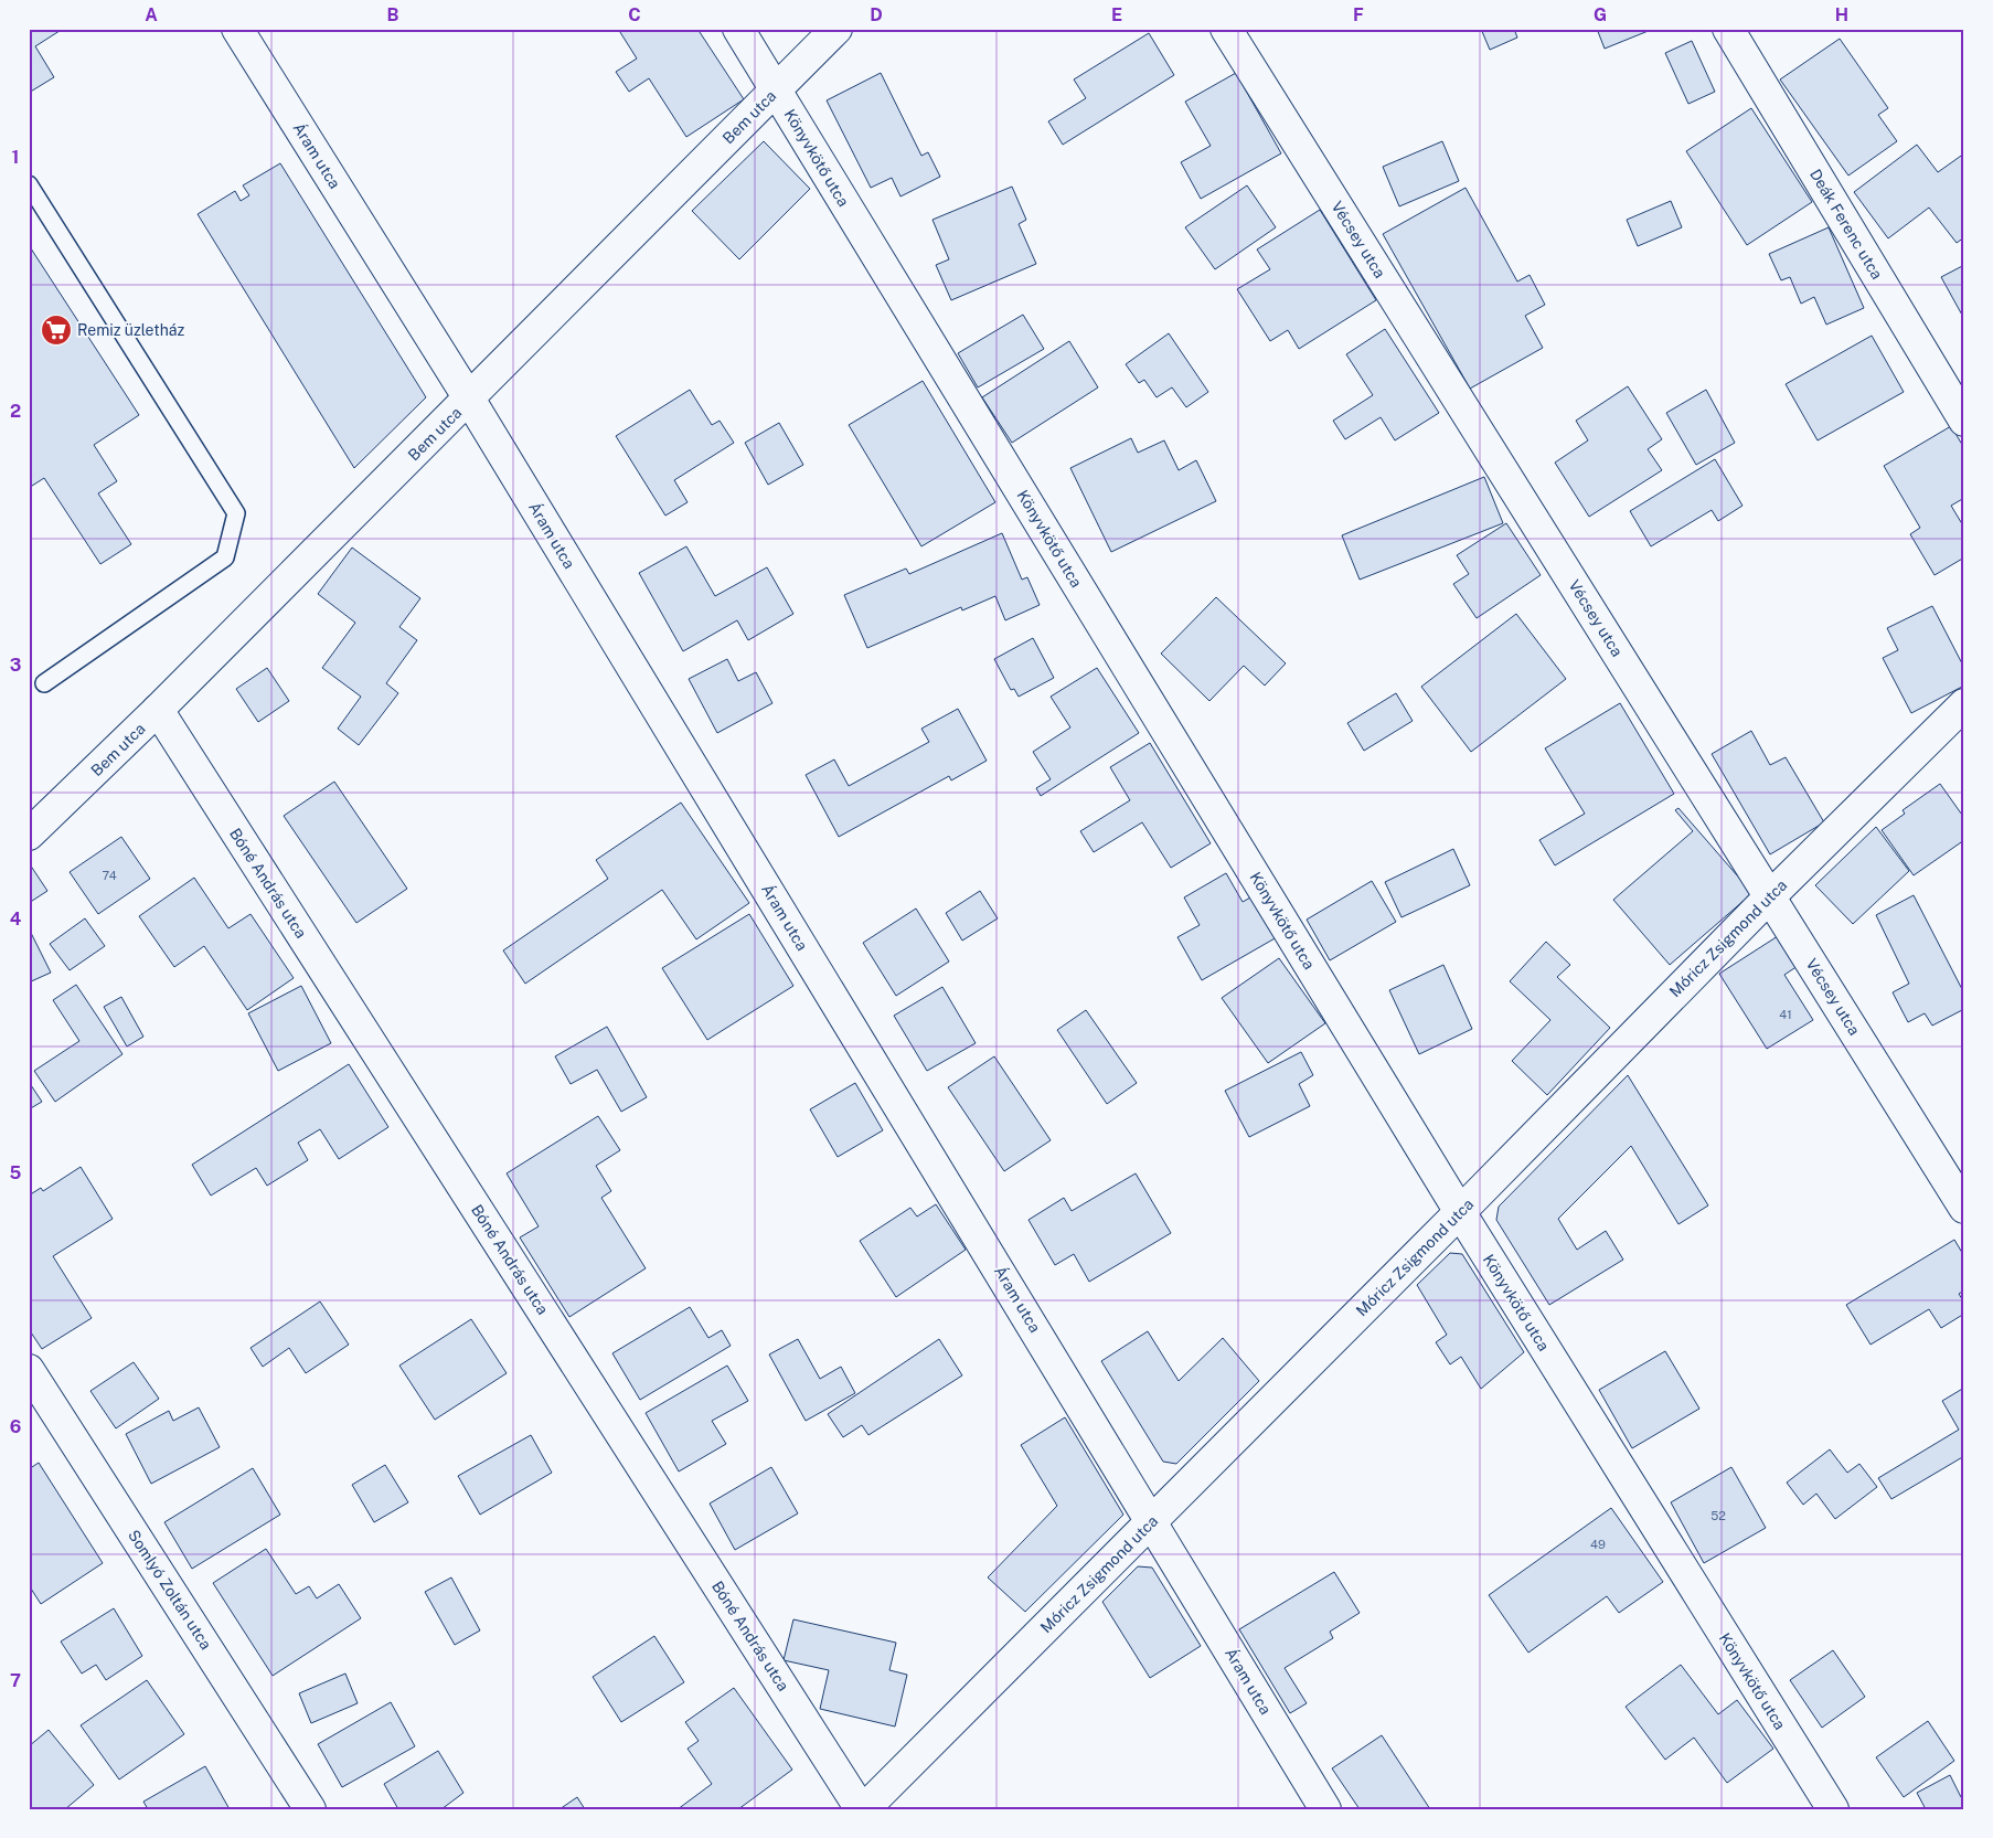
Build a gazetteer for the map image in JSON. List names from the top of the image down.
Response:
{
  "streets": {
    "street": [
      "Bem utca",
      "Áram utca",
      "Könyvkötő utca",
      "Deák Ferenc utca",
      "Vécsey utca",
      "Bóné András utca",
      "Móricz Zsigmond utca",
      "Somlyó Zoltán utca"
    ]
  },
  "crossings": [
    ["Bem utca", "Áram utca"],
    ["Bem utca", "Könyvkötő utca"],
    ["Bem utca", "Bóné András utca"],
    ["Áram utca", "Móricz Zsigmond utca"],
    ["Könyvkötő utca", "Móricz Zsigmond utca"],
    ["Vécsey utca", "Móricz Zsigmond utca"],
    ["Bóné András utca", "Móricz Zsigmond utca"]
  ],
  "places": {
    "supermarket": ["Remiz üzletház"]
  },
  "house_numbers": [
    "74",
    "41",
    "52",
    "49"
  ],
  "grid": {
    "columns": [
      "A",
      "B",
      "C",
      "D",
      "E",
      "F",
      "G",
      "H"
    ],
    "rows": [
      "1",
      "2",
      "3",
      "4",
      "5",
      "6",
      "7"
    ]
  }
}
